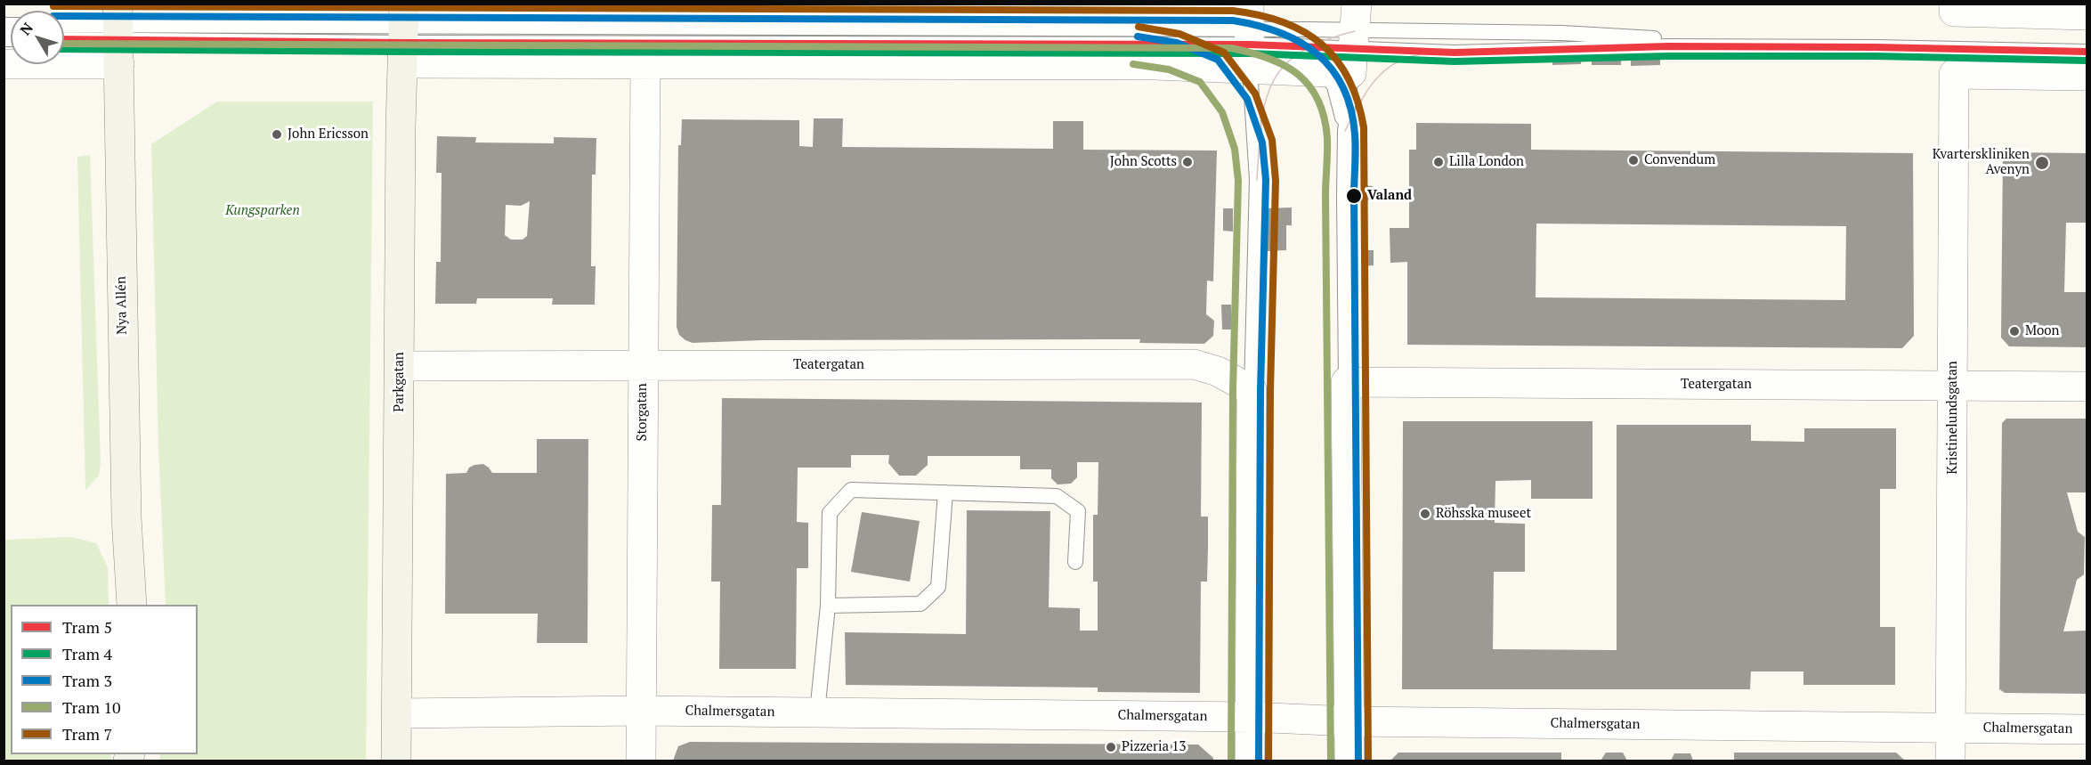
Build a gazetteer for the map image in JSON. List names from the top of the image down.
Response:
{
  "streets": {
    "main road": ["Nya Allén", "Parkgatan"],
    "street": [
      "Teatergatan",
      "Storgatan",
      "Kristinelundsgatan",
      "Chalmersgatan"
    ]
  },
  "crossings": [
    ["Teatergatan", "Parkgatan"],
    ["Teatergatan", "Storgatan"],
    ["Teatergatan", "Kristinelundsgatan"],
    ["Parkgatan", "Chalmersgatan"],
    ["Storgatan", "Chalmersgatan"],
    ["Kristinelundsgatan", "Chalmersgatan"]
  ],
  "parks": ["Kungsparken"],
  "places": [
    "John Ericsson",
    "Convendum",
    "John Scotts",
    "Lilla London",
    "Kvarterskliniken Avenyn",
    "Valand",
    "Moon",
    "Röhsska museet",
    "Pizzeria 13"
  ],
  "lines": [
    "tram line 7",
    "tram line 3",
    "tram line 5",
    "tram line 10",
    "tram line 4"
  ],
  "legend": [
    "Tram 5",
    "Tram 4",
    "Tram 3",
    "Tram 10",
    "Tram 7"
  ],
  "north": "top left"
}
